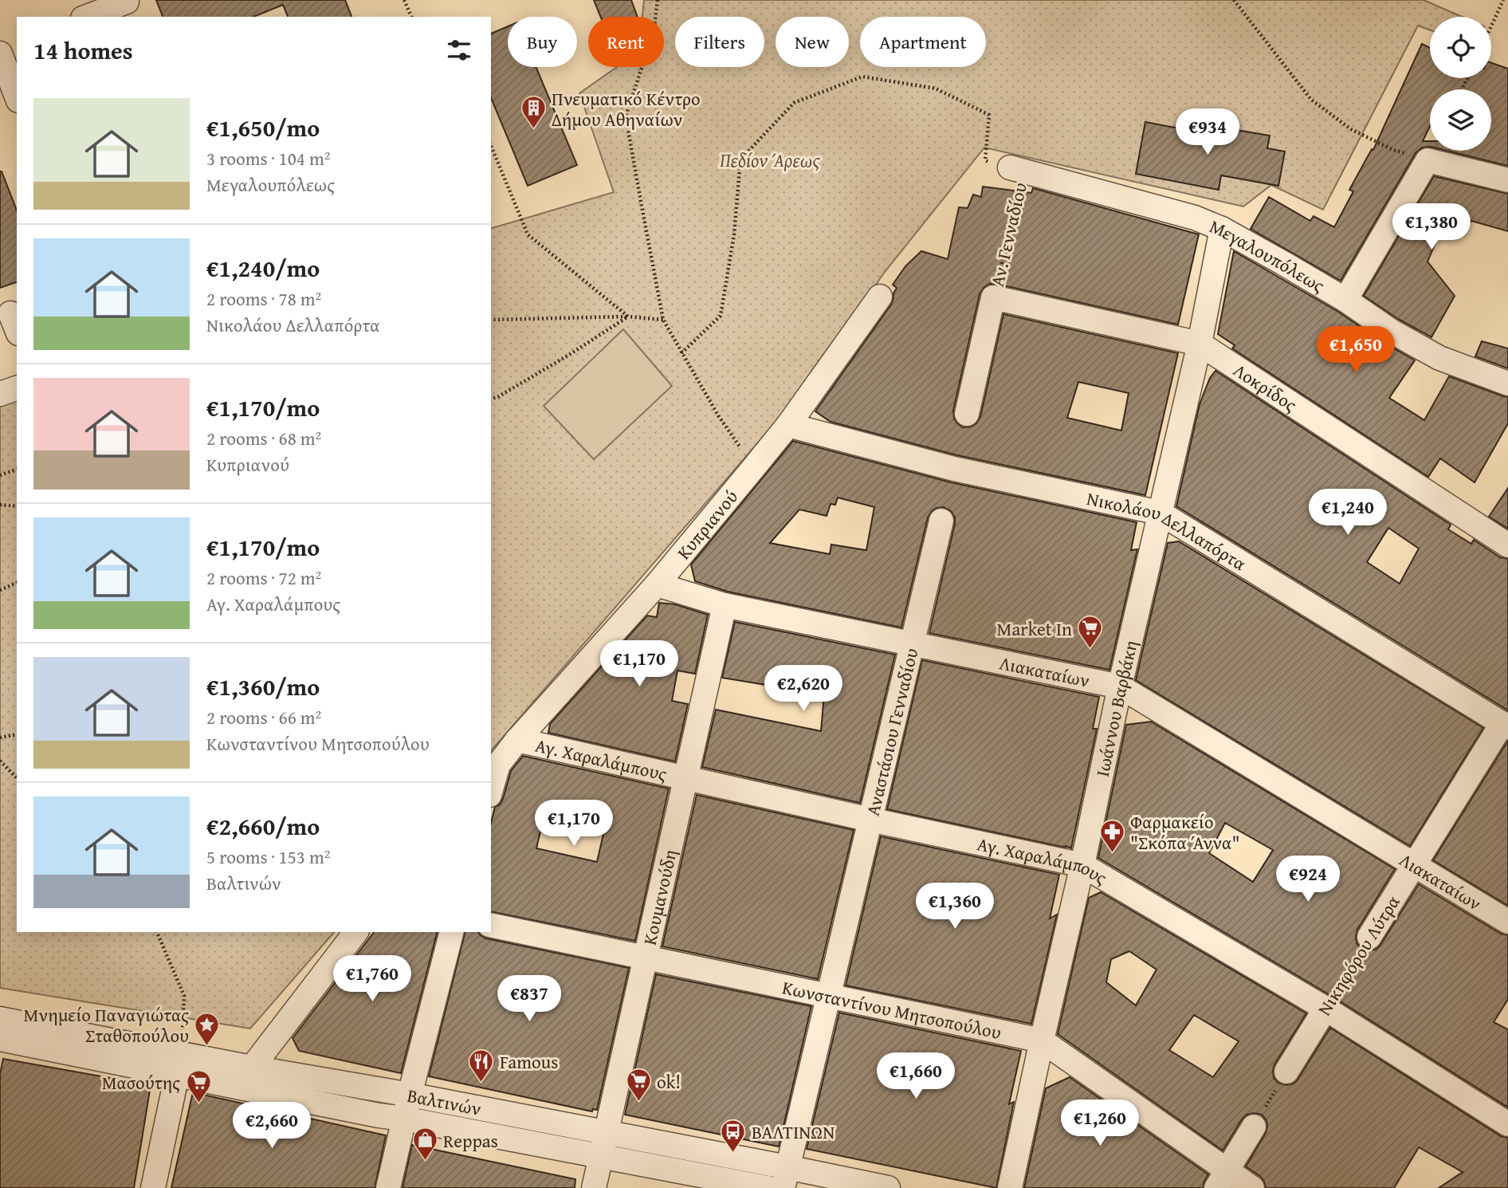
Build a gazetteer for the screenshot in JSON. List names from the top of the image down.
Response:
{
  "streets": {
    "street": [
      "Μεγαλουπόλεως",
      "Λοκρίδος",
      "Κυπριανού",
      "Νικολάου Δελλαπόρτα",
      "Λιακαταίων",
      "Ιωάννου Βαρβάκη",
      "Αναστάσιου Γενναδίου",
      "Αγ. Χαραλάμπους",
      "Κουμανούδη",
      "Νικηφόρου Λύτρα",
      "Κωνσταντίνου Μητσοπούλου",
      "Βαλτινών"
    ],
    "path": ["Αν. Γενναδίου"]
  },
  "crossings": [
    ["Αν. Γενναδίου", "Μεγαλουπόλεως"],
    ["Αν. Γενναδίου", "Λοκρίδος"],
    ["Μεγαλουπόλεως", "Ιωάννου Βαρβάκη"],
    ["Λοκρίδος", "Ιωάννου Βαρβάκη"],
    ["Κυπριανού", "Νικολάου Δελλαπόρτα"],
    ["Κυπριανού", "Λιακαταίων"],
    ["Κυπριανού", "Αγ. Χαραλάμπους"],
    ["Νικολάου Δελλαπόρτα", "Ιωάννου Βαρβάκη"],
    ["Νικολάου Δελλαπόρτα", "Νικηφόρου Λύτρα"],
    ["Λιακαταίων", "Ιωάννου Βαρβάκη"],
    ["Λιακαταίων", "Αναστάσιου Γενναδίου"],
    ["Λιακαταίων", "Κουμανούδη"],
    ["Λιακαταίων", "Νικηφόρου Λύτρα"],
    ["Ιωάννου Βαρβάκη", "Αγ. Χαραλάμπους"],
    ["Ιωάννου Βαρβάκη", "Κωνσταντίνου Μητσοπούλου"],
    ["Αναστάσιου Γενναδίου", "Αγ. Χαραλάμπους"],
    ["Αναστάσιου Γενναδίου", "Κωνσταντίνου Μητσοπούλου"],
    ["Αναστάσιου Γενναδίου", "Βαλτινών"],
    ["Αγ. Χαραλάμπους", "Κουμανούδη"],
    ["Αγ. Χαραλάμπους", "Νικηφόρου Λύτρα"],
    ["Κουμανούδη", "Κωνσταντίνου Μητσοπούλου"],
    ["Κουμανούδη", "Βαλτινών"]
  ],
  "parks": ["Πεδίον Άρεως"],
  "places": {
    "building": ["Πνευματικό Κέντρο Δήμου Αθηναίων"],
    "supermarket": ["Market In", "ok!", "Μασούτης"],
    "pharmacy": ["Φαρμακείο \"Σκόπα Άννα\""],
    "place": ["Μνημείο Παναγιώτας Σταθοπούλου"],
    "restaurant": ["Famous"],
    "bus stop": ["ΒΑΛΤΙΝΩΝ"],
    "shop": ["Reppas"]
  },
  "page": {
    "chip": [
      "Buy",
      "Rent",
      "Filters",
      "New",
      "Apartment"
    ],
    "heading": "14 homes",
    "list": [
      {
        "name": "€1,650/mo",
        "note": "3 rooms · 104 m² · Μεγαλουπόλεως"
      },
      {
        "name": "€1,240/mo",
        "note": "2 rooms · 78 m² · Νικολάου Δελλαπόρτα"
      },
      {
        "name": "€1,170/mo",
        "note": "2 rooms · 68 m² · Κυπριανού"
      },
      {
        "name": "€1,170/mo",
        "note": "2 rooms · 72 m² · Αγ. Χαραλάμπους"
      },
      {
        "name": "€1,360/mo",
        "note": "2 rooms · 66 m² · Κωνσταντίνου Μητσοπούλου"
      },
      {
        "name": "€2,660/mo",
        "note": "5 rooms · 153 m² · Βαλτινών"
      }
    ],
    "price": [
      "€934",
      "€1,380",
      "€1,650",
      "€1,240",
      "€1,170",
      "€2,620",
      "€1,170",
      "€924",
      "€1,360",
      "€1,760",
      "€837",
      "€1,660",
      "€1,260",
      "€2,660"
    ]
  }
}
